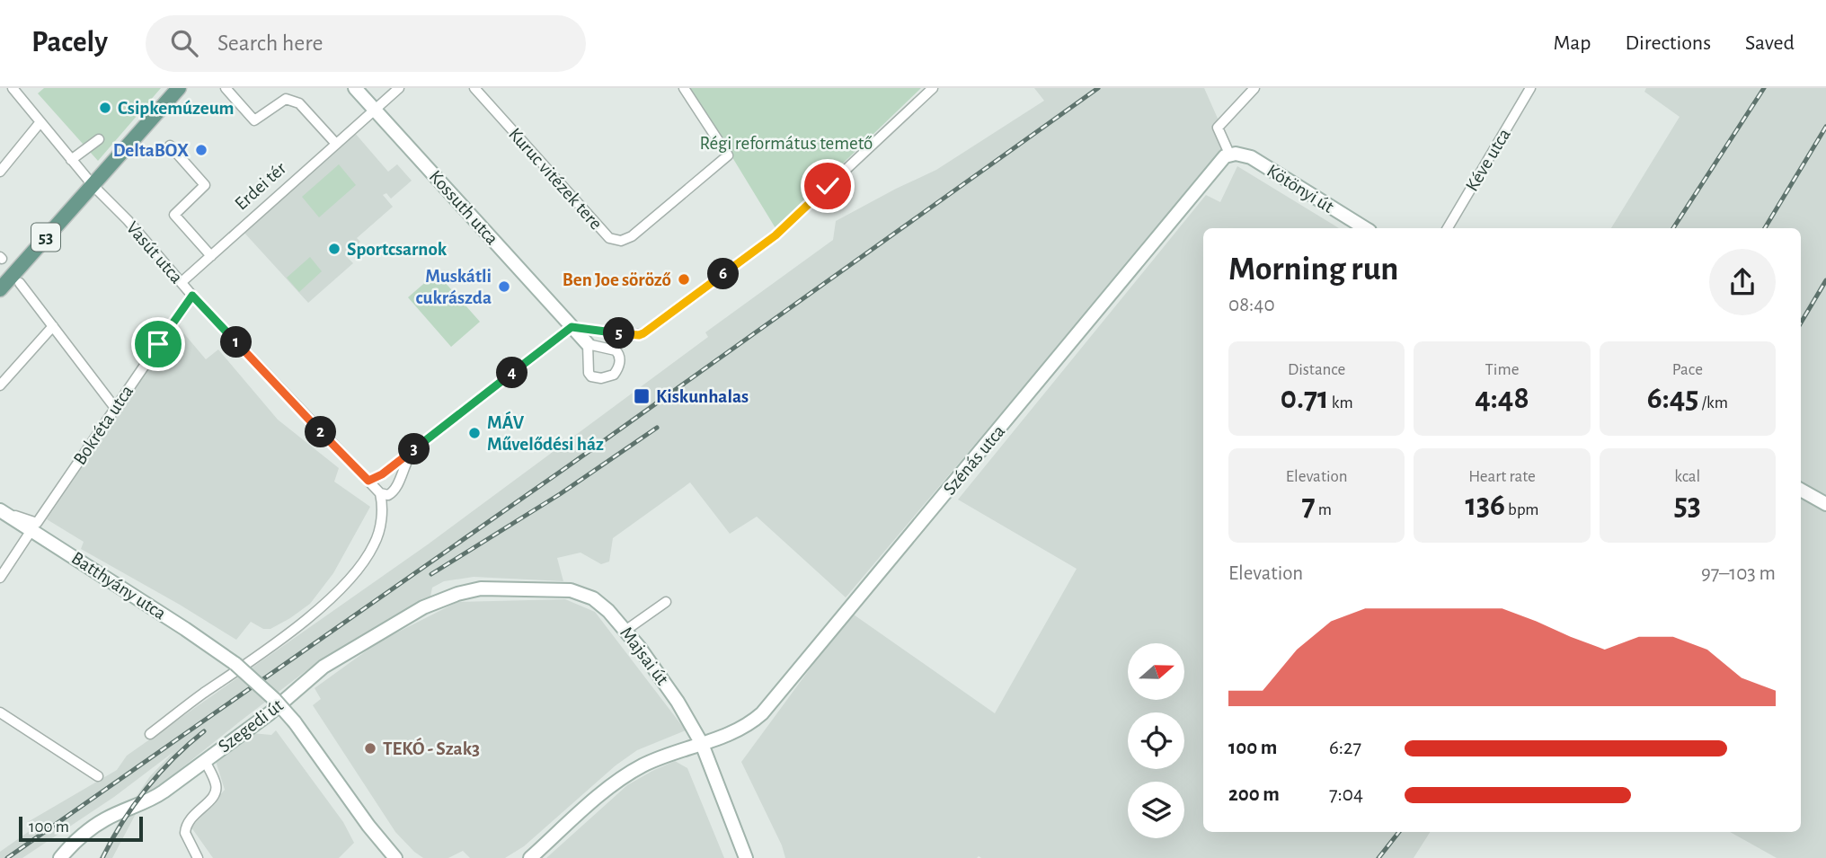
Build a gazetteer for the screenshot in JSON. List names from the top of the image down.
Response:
{
  "streets": {
    "main road": [
      "Kötönyi út",
      "Kossuth utca",
      "53",
      "Szénás utca",
      "Batthyány utca",
      "Majsai út",
      "Szegedi út"
    ],
    "street": [
      "Kéve utca",
      "Kuruc vitézek tere",
      "Erdei tér",
      "Vasút utca",
      "Bokréta utca"
    ]
  },
  "crossings": [
    ["Erdei tér", "Kossuth utca"],
    ["Erdei tér", "Vasút utca"],
    ["Kötönyi út", "Szénás utca"],
    ["53", "Vasút utca"],
    ["Vasút utca", "Bokréta utca"],
    ["Bokréta utca", "Batthyány utca"],
    ["Szénás utca", "Majsai út"],
    ["Majsai út", "Szegedi út"]
  ],
  "parks": ["Régi református temető"],
  "places": {
    "other": [
      "Csipkemúzeum",
      "DeltaBOX",
      "Sportcsarnok",
      "Ben Joe söröző",
      "Muskátli cukrászda",
      "MÁV Művelődési ház",
      "TEKÓ - Szak3"
    ],
    "transit": ["Kiskunhalas"]
  },
  "scale_bar": "100 m",
  "north": "right",
  "page": {
    "header": "Pacely",
    "search": "Search here",
    "nav": ["Map", "Directions", "Saved"],
    "heading": ["Morning run", "08:40"],
    "pins": [
      "6",
      "5",
      "1",
      "4",
      "2",
      "3"
    ],
    "stats": [
      ["Distance", "0.71 km"],
      ["Time", "4:48"],
      ["Pace", "6:45 /km"],
      ["Elevation", "7 m"],
      ["Heart rate", "136 bpm"],
      ["kcal", "53"]
    ],
    "chart": ["Elevation", "97–103 m"],
    "list": [
      {
        "name": "100 m",
        "note": "6:27"
      },
      {
        "name": "200 m",
        "note": "7:04"
      }
    ],
    "scale": "100 m"
  }
}
